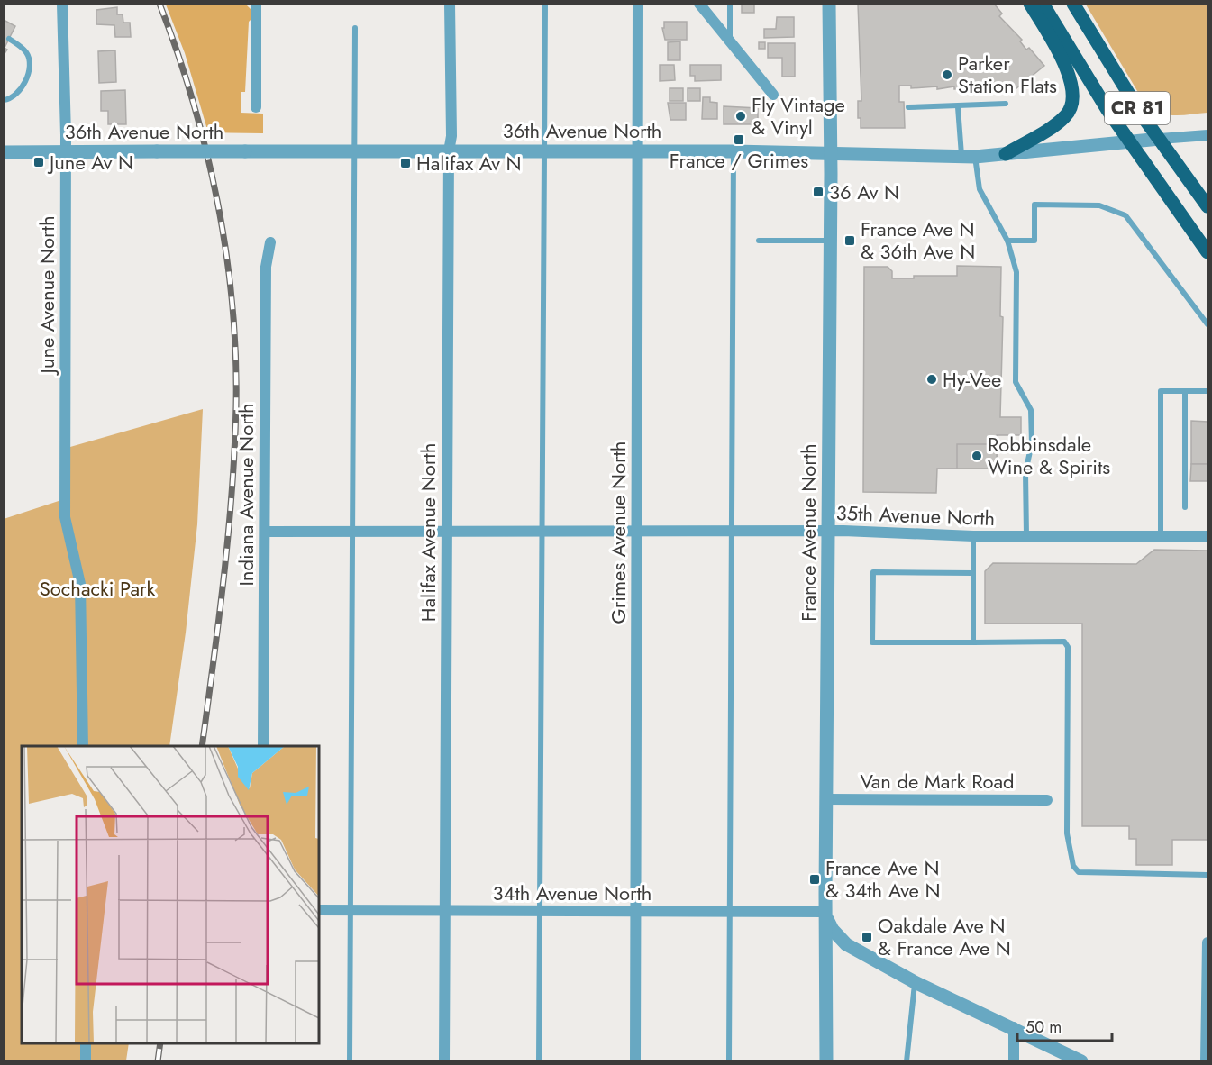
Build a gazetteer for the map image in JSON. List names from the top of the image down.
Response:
{
  "streets": {
    "main road": ["CR 81"],
    "street": [
      "36th Avenue North",
      "June Avenue North",
      "Indiana Avenue North",
      "35th Avenue North",
      "Halifax Avenue North",
      "Grimes Avenue North",
      "France Avenue North",
      "Van de Mark Road",
      "34th Avenue North"
    ]
  },
  "crossings": [
    ["CR 81", "36th Avenue North"],
    ["36th Avenue North", "June Avenue North"],
    ["36th Avenue North", "Halifax Avenue North"],
    ["36th Avenue North", "Grimes Avenue North"],
    ["36th Avenue North", "France Avenue North"],
    ["Indiana Avenue North", "35th Avenue North"],
    ["35th Avenue North", "Halifax Avenue North"],
    ["35th Avenue North", "Grimes Avenue North"],
    ["35th Avenue North", "France Avenue North"],
    ["Halifax Avenue North", "34th Avenue North"],
    ["Grimes Avenue North", "34th Avenue North"],
    ["France Avenue North", "Van de Mark Road"],
    ["France Avenue North", "34th Avenue North"]
  ],
  "parks": ["Sochacki Park"],
  "places": {
    "other": [
      "Parker Station Flats",
      "Fly Vintage & Vinyl",
      "Hy-Vee",
      "Robbinsdale Wine & Spirits"
    ],
    "transit": [
      "France / Grimes",
      "June Av N",
      "Halifax Av N",
      "36 Av N",
      "France Ave N & 36th Ave N",
      "France Ave N & 34th Ave N",
      "Oakdale Ave N & France Ave N"
    ]
  },
  "scale_bar": "50 m"
}
